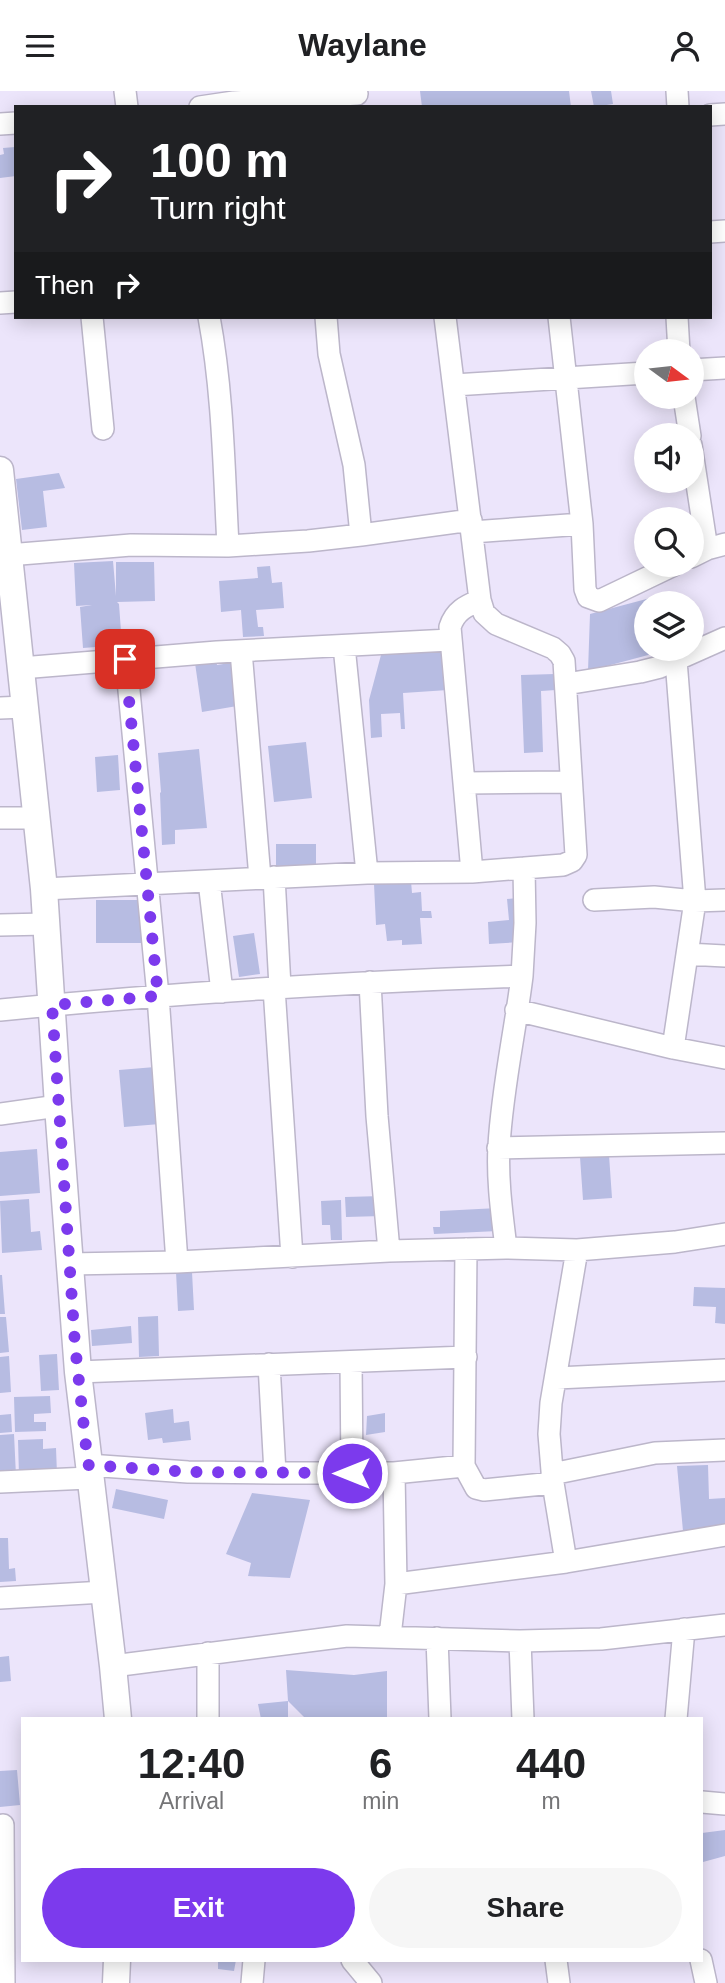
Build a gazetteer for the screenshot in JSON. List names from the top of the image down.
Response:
{
  "north": "right",
  "page": {
    "header": "Waylane",
    "turn": ["100 m", "Turn right"],
    "then": "Then",
    "eta": [
      "12:40",
      "Arrival",
      "6",
      "min",
      "440",
      "m"
    ],
    "buttons": ["Exit", "Share"]
  }
}
